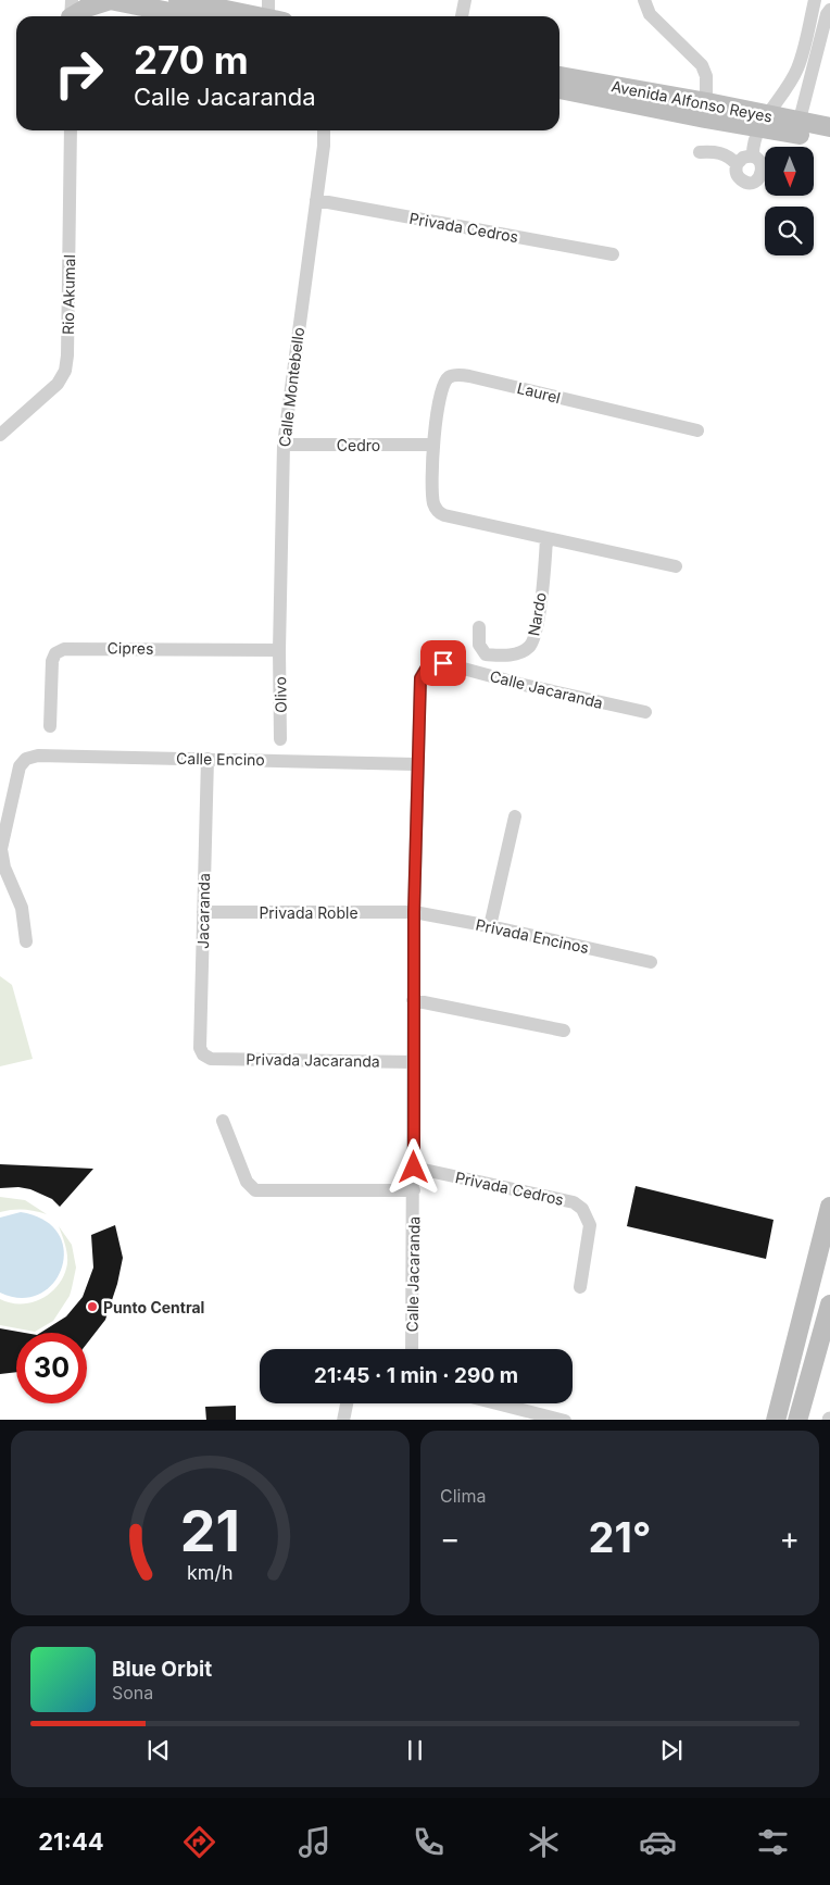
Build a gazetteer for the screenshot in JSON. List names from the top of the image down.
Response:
{
  "streets": {
    "main road": ["Avenida Alfonso Reyes"],
    "street": [
      "Privada Cedros",
      "Rio Akumal",
      "Calle Montebello",
      "Laurel",
      "Cedro",
      "Nardo",
      "Cipres",
      "Calle Jacaranda",
      "Olivo",
      "Calle Encino",
      "Jacaranda",
      "Privada Roble",
      "Privada Encinos",
      "Privada Jacaranda"
    ]
  },
  "crossings": [
    ["Privada Cedros", "Calle Montebello"],
    ["Privada Cedros", "Calle Jacaranda"],
    ["Calle Montebello", "Cedro"],
    ["Calle Montebello", "Cipres"],
    ["Calle Montebello", "Olivo"],
    ["Laurel", "Cedro"],
    ["Cipres", "Olivo"],
    ["Calle Jacaranda", "Calle Encino"],
    ["Calle Jacaranda", "Privada Roble"],
    ["Calle Jacaranda", "Privada Encinos"],
    ["Calle Jacaranda", "Privada Jacaranda"],
    ["Calle Encino", "Jacaranda"],
    ["Jacaranda", "Privada Roble"],
    ["Jacaranda", "Privada Jacaranda"],
    ["Privada Roble", "Privada Encinos"]
  ],
  "places": ["Punto Central"],
  "north": "bottom",
  "page": {
    "turn": ["270 m", "Calle Jacaranda"],
    "limit": "30",
    "trip": "21:45 · 1 min · 290 m",
    "tile": "Clima",
    "heat": ["−", "21°", "+"],
    "song": ["Blue Orbit", "Sona"],
    "tabs": "21:44",
    "gauge": ["21", "km/h"]
  }
}
